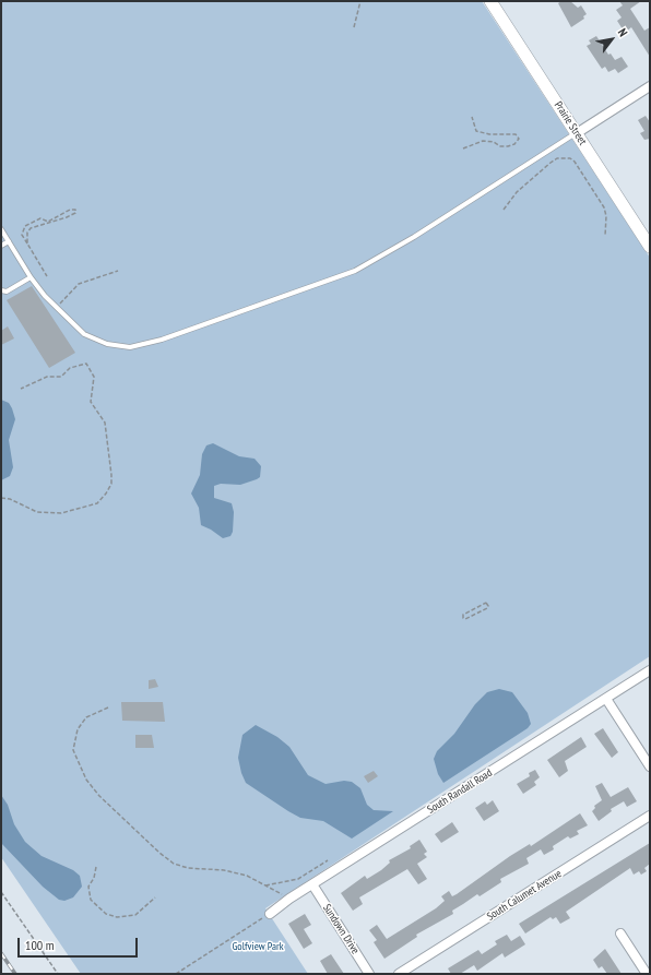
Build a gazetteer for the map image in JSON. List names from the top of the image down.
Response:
{
  "streets": {
    "street": [
      "Prairie Street",
      "South Randall Road",
      "South Calumet Avenue",
      "Sundown Drive"
    ]
  },
  "crossings": [
    ["South Randall Road", "Sundown Drive"]
  ],
  "parks": ["Golfview Park"],
  "scale_bar": "100 m",
  "north": "top right"
}
